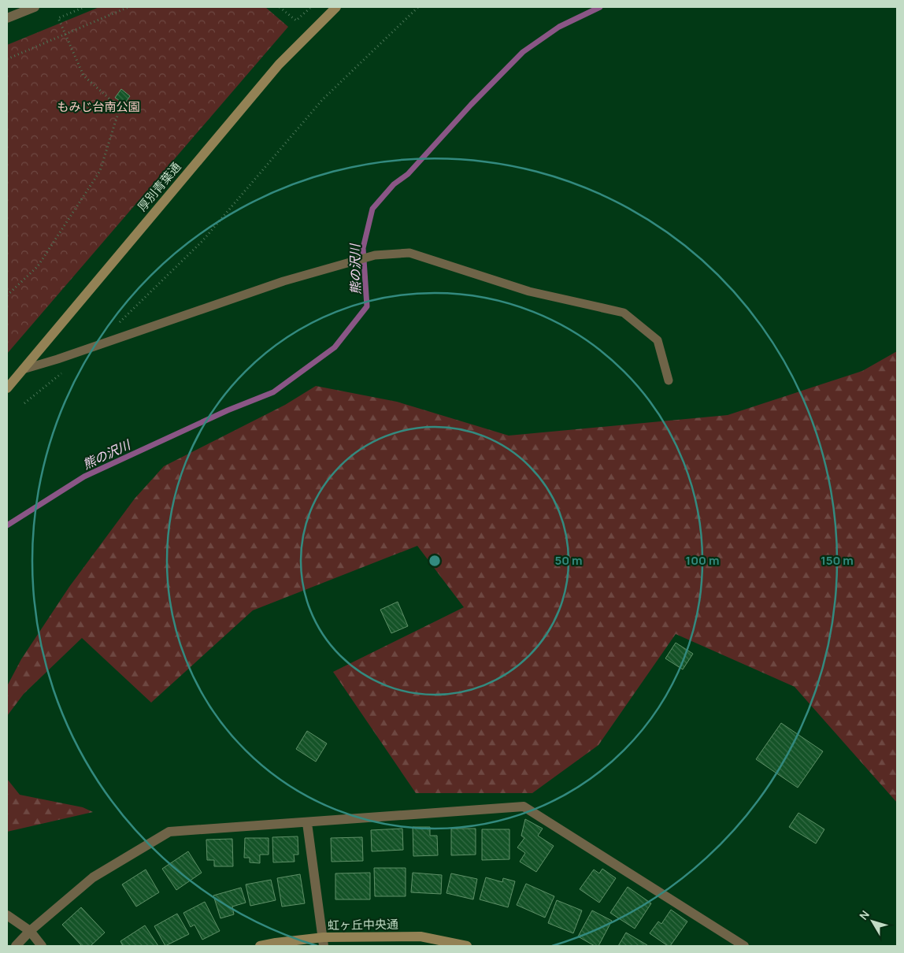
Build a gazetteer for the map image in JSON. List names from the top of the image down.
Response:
{
  "streets": {
    "street": ["厚別青葉通", "虹ヶ丘中央通"]
  },
  "water": ["熊の沢川"],
  "parks": ["もみじ台南公園"],
  "north": "top left",
  "rings": ["50 m", "100 m", "150 m"]
}
